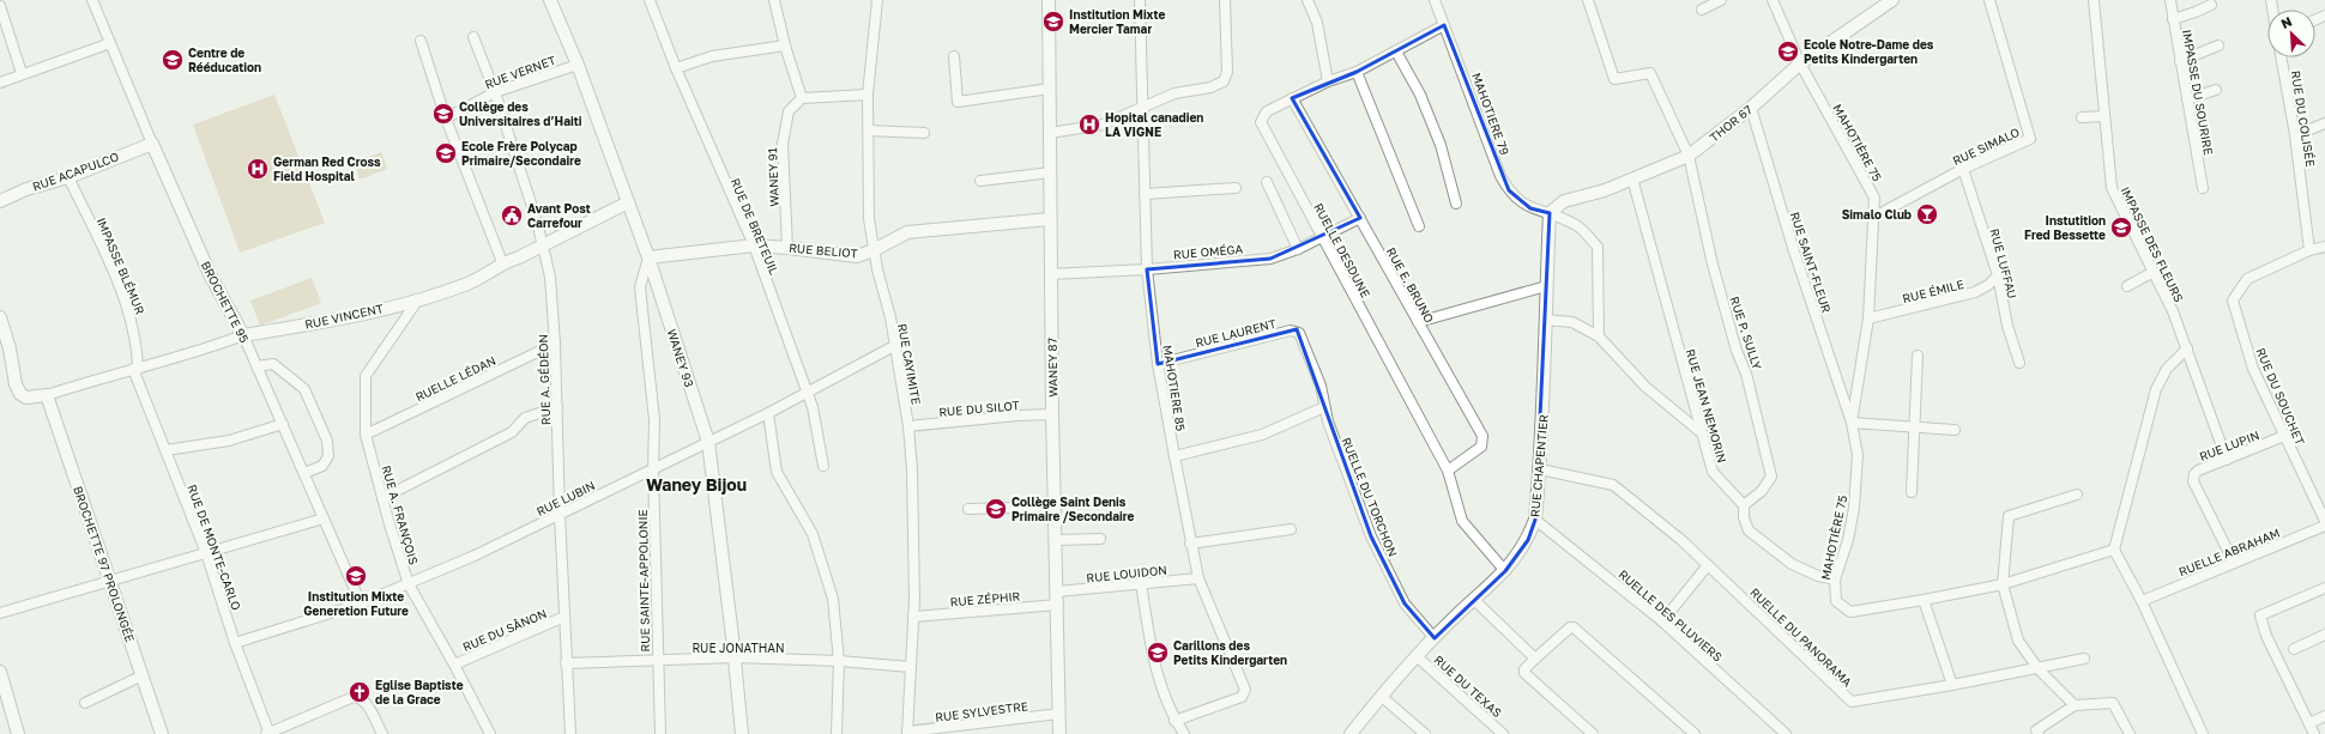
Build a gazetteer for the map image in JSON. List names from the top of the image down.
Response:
{
  "streets": {
    "street": [
      "RUE VERNET",
      "IMPASSE DU SOURIRE",
      "MAHOTIERE 79",
      "RUE DU COLISÉE",
      "THOR 67",
      "MAHOTIÈRE 75",
      "RUE SIMALO",
      "RUE ACAPULCO",
      "WANEY 91",
      "RUE DE BRETEUIL",
      "IMPASSE DES FLEURS",
      "RUE BELIOT",
      "RUELLE DESDUNE",
      "RUE OMÉGA",
      "RUE SAINT-FLEUR",
      "RUE LUFFAU",
      "IMPASSE BLÉMUR",
      "RUE E. BRUNO",
      "RUE ÉMILE",
      "BROCHETTE 95",
      "RUE VINCENT",
      "RUE LAURENT",
      "RUE P. SULLY",
      "WANEY 93",
      "RUE CAYIMITE",
      "WANEY 87",
      "RUELLE LÉDAN",
      "RUE A. GÉDÉON",
      "MAHOTIERE 85",
      "RUE DU SOUCHET",
      "RUE JEAN NEMORIN",
      "RUE DU SILOT",
      "RUE LUPIN",
      "RUE CHAPENTIER",
      "RUELLE DU TORCHON",
      "RUE LUBIN",
      "RUE A. FRANÇOIS",
      "RUE DE MONTE-CARLO",
      "RUELLE ABRAHAM",
      "BROCHETTE 97 PROLONGÉE",
      "RUE LOUIDON",
      "RUE SAINTE-APPOLONIE",
      "RUE ZÉPHIR",
      "RUELLE DES PLUVIERS",
      "RUE DU SÂNON",
      "RUELLE DU PANORAMA",
      "RUE JONATHAN",
      "RUE DU TEXAS",
      "RUE SYLVESTRE"
    ]
  },
  "crossings": [
    ["RUE VERNET", "WANEY 93"],
    ["RUE VERNET", "RUE A. GÉDÉON"],
    ["MAHOTIERE 79", "THOR 67"],
    ["MAHOTIERE 79", "RUELLE DESDUNE"],
    ["MAHOTIERE 79", "RUE CHAPENTIER"],
    ["RUE DU COLISÉE", "RUE DU SOUCHET"],
    ["THOR 67", "MAHOTIÈRE 75"],
    ["THOR 67", "RUE SAINT-FLEUR"],
    ["THOR 67", "RUE P. SULLY"],
    ["THOR 67", "RUE JEAN NEMORIN"],
    ["THOR 67", "RUE CHAPENTIER"],
    ["MAHOTIÈRE 75", "RUE SIMALO"],
    ["MAHOTIÈRE 75", "RUE SAINT-FLEUR"],
    ["MAHOTIÈRE 75", "RUE ÉMILE"],
    ["RUE SIMALO", "RUE LUFFAU"],
    ["RUE ACAPULCO", "IMPASSE BLÉMUR"],
    ["RUE ACAPULCO", "BROCHETTE 95"],
    ["WANEY 91", "RUE BELIOT"],
    ["RUE DE BRETEUIL", "RUE BELIOT"],
    ["RUE DE BRETEUIL", "RUE LUBIN"],
    ["IMPASSE DES FLEURS", "RUE LUPIN"],
    ["RUE BELIOT", "WANEY 93"],
    ["RUE BELIOT", "RUE CAYIMITE"],
    ["RUE BELIOT", "WANEY 87"],
    ["RUE BELIOT", "RUE SAINTE-APPOLONIE"],
    ["RUELLE DESDUNE", "RUE OMÉGA"],
    ["RUELLE DESDUNE", "RUE E. BRUNO"],
    ["RUELLE DESDUNE", "RUE CHAPENTIER"],
    ["RUE OMÉGA", "RUE E. BRUNO"],
    ["RUE OMÉGA", "WANEY 87"],
    ["RUE OMÉGA", "MAHOTIERE 85"],
    ["RUE LUFFAU", "RUE ÉMILE"],
    ["IMPASSE BLÉMUR", "RUE VINCENT"],
    ["IMPASSE BLÉMUR", "RUE DE MONTE-CARLO"],
    ["BROCHETTE 95", "RUE VINCENT"],
    ["BROCHETTE 95", "RUE LUBIN"],
    ["RUE VINCENT", "WANEY 93"],
    ["RUE VINCENT", "RUE A. GÉDÉON"],
    ["RUE VINCENT", "RUE A. FRANÇOIS"],
    ["RUE VINCENT", "RUE DE MONTE-CARLO"],
    ["RUE VINCENT", "BROCHETTE 97 PROLONGÉE"],
    ["RUE LAURENT", "MAHOTIERE 85"],
    ["RUE LAURENT", "RUELLE DU TORCHON"],
    ["RUE P. SULLY", "RUE JEAN NEMORIN"],
    ["WANEY 93", "RUE LUBIN"],
    ["WANEY 93", "RUE SAINTE-APPOLONIE"],
    ["WANEY 93", "RUE JONATHAN"],
    ["RUE CAYIMITE", "RUE DU SILOT"],
    ["RUE CAYIMITE", "RUE LUBIN"],
    ["RUE CAYIMITE", "RUE ZÉPHIR"],
    ["RUE CAYIMITE", "RUE JONATHAN"],
    ["RUE CAYIMITE", "RUE SYLVESTRE"],
    ["WANEY 87", "RUE DU SILOT"],
    ["WANEY 87", "RUE LOUIDON"],
    ["WANEY 87", "RUE ZÉPHIR"],
    ["WANEY 87", "RUE SYLVESTRE"],
    ["RUELLE LÉDAN", "RUE A. GÉDÉON"],
    ["RUELLE LÉDAN", "RUE A. FRANÇOIS"],
    ["RUE A. GÉDÉON", "RUE LUBIN"],
    ["RUE A. GÉDÉON", "RUE DU SÂNON"],
    ["RUE A. GÉDÉON", "RUE JONATHAN"],
    ["MAHOTIERE 85", "RUE LOUIDON"],
    ["RUE DU SOUCHET", "RUE LUPIN"],
    ["RUE LUPIN", "RUELLE ABRAHAM"],
    ["RUE CHAPENTIER", "RUELLE DU TORCHON"],
    ["RUE CHAPENTIER", "RUELLE DES PLUVIERS"],
    ["RUE CHAPENTIER", "RUELLE DU PANORAMA"],
    ["RUE CHAPENTIER", "RUE DU TEXAS"],
    ["RUE LUBIN", "RUE A. FRANÇOIS"],
    ["RUE LUBIN", "RUE DE MONTE-CARLO"],
    ["RUE LUBIN", "RUE SAINTE-APPOLONIE"],
    ["RUE A. FRANÇOIS", "RUE DU SÂNON"],
    ["RUE SAINTE-APPOLONIE", "RUE JONATHAN"]
  ],
  "districts": ["Waney Bijou"],
  "places": {
    "school or university": [
      "Institution Mixte Mercier Tamar",
      "Ecole Notre-Dame des Petits Kindergarten",
      "Centre de Rééducation",
      "Collège des Universitaires d’Haiti",
      "Ecole Frère Polycap Primaire/Secondaire",
      "Instutition Fred Bessette",
      "Collège Saint Denis Primaire /Secondaire",
      "Institution Mixte Generetion Future",
      "Carillons des Petits Kindergarten"
    ],
    "hospital": ["Hopital canadien LA VIGNE", "German Red Cross Field Hospital"],
    "bar": ["Simalo Club"],
    "public building": ["Avant Post Carrefour"],
    "church": ["Eglise Baptiste de la Grace"]
  },
  "north": "top left"
}
